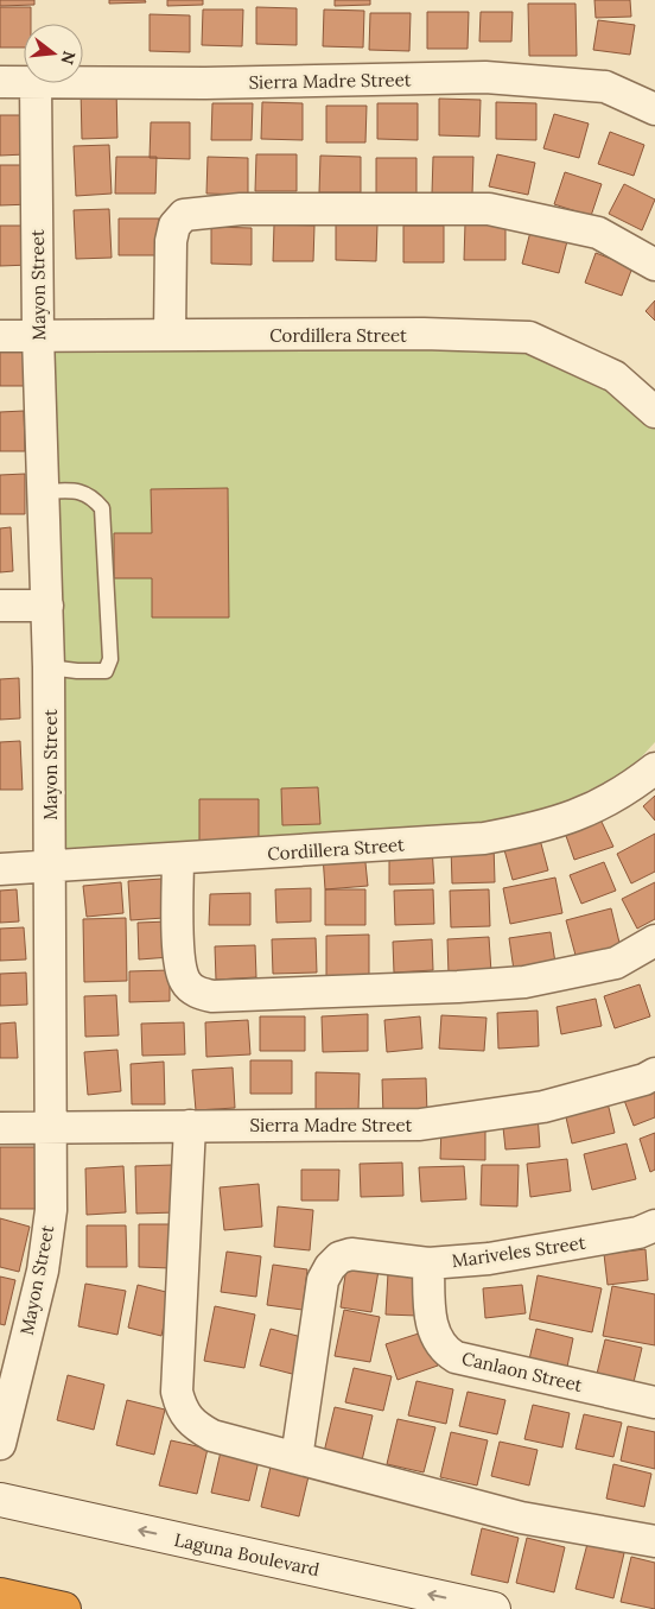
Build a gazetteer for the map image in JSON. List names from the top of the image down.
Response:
{
  "streets": {
    "main road": ["Laguna Boulevard"],
    "street": [
      "Sierra Madre Street",
      "Mayon Street",
      "Cordillera Street",
      "Mariveles Street",
      "Canlaon Street"
    ]
  },
  "crossings": [
    ["Sierra Madre Street", "Mayon Street"],
    ["Mayon Street", "Cordillera Street"],
    ["Mariveles Street", "Canlaon Street"]
  ],
  "one_way": ["Laguna Boulevard"],
  "north": "right"
}
